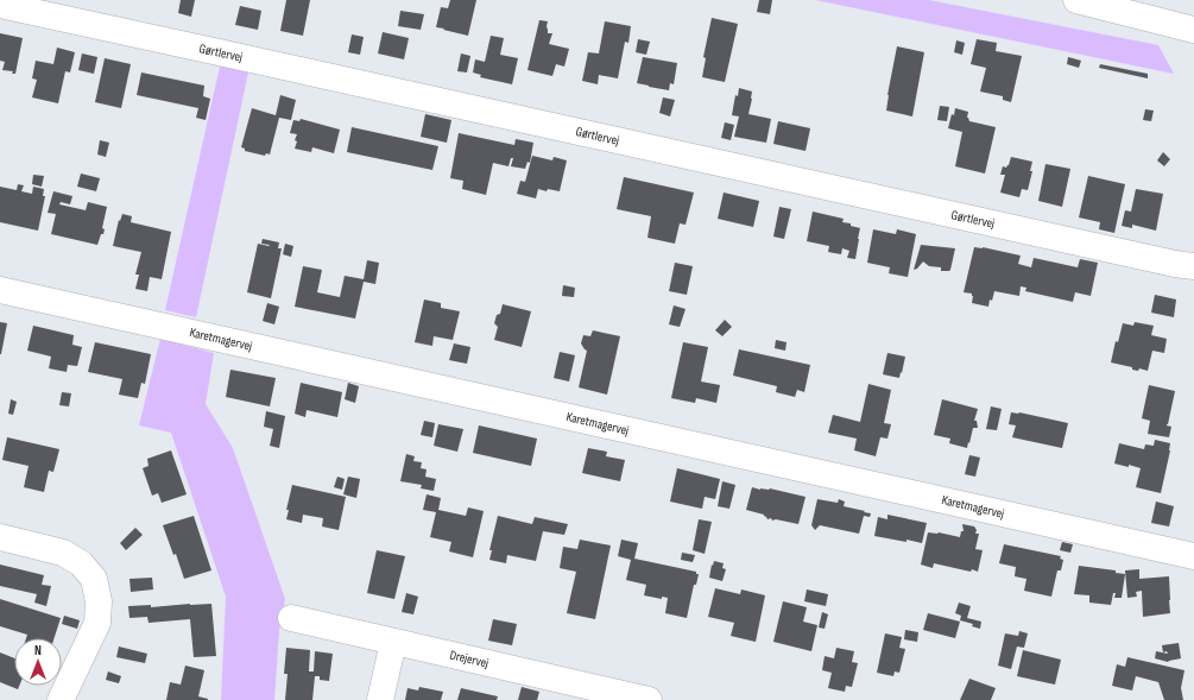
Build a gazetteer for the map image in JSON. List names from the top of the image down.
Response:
{
  "streets": {
    "street": ["Gørtlervej", "Karetmagervej", "Drejervej"]
  },
  "north": "top"
}
